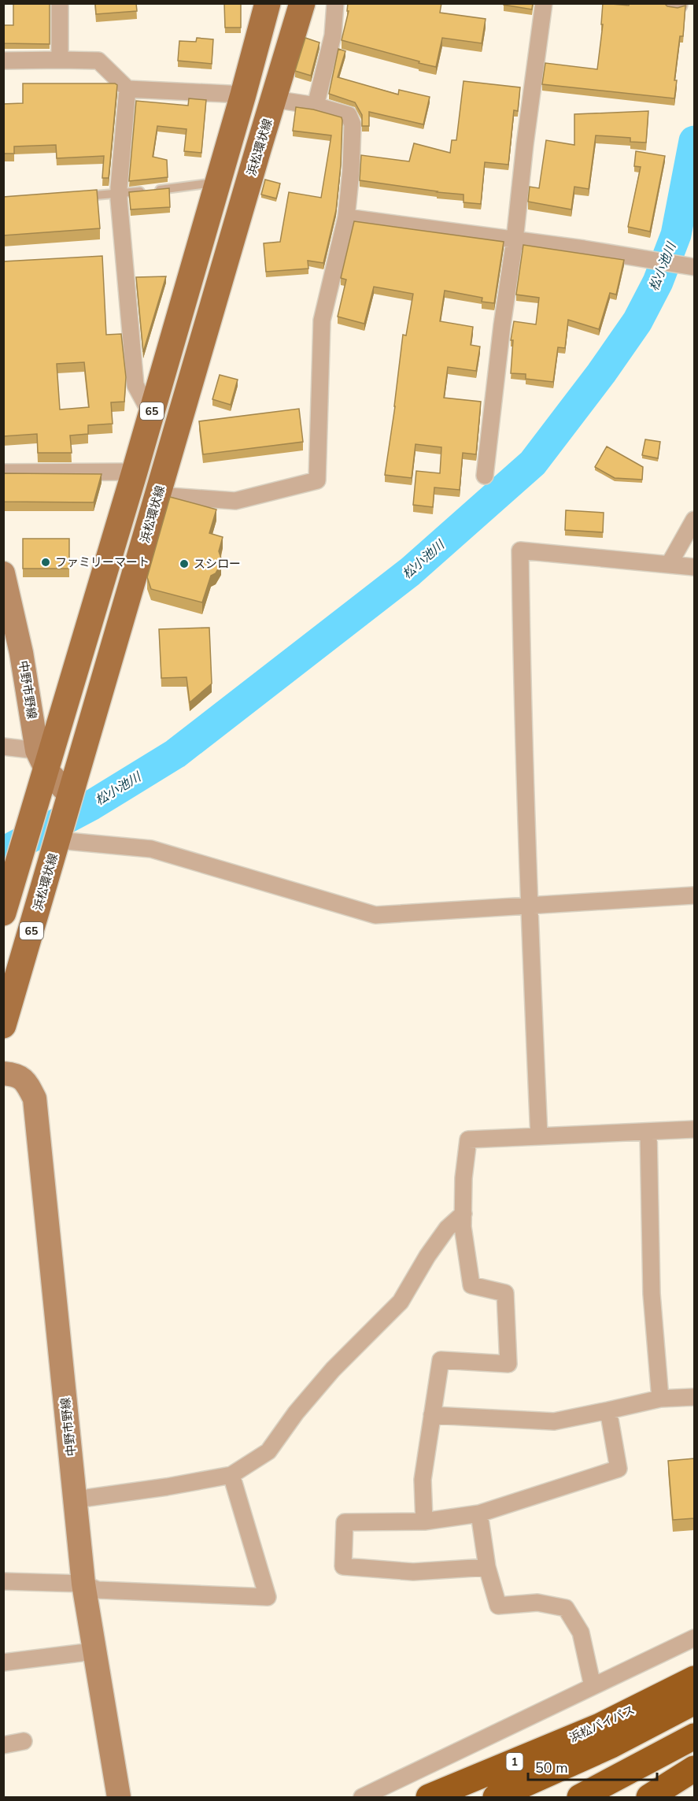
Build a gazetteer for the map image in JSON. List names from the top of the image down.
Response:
{
  "streets": {
    "highway": ["浜松バイパス", "1"],
    "main road": ["浜松環状線", "65", "中野市野線"]
  },
  "crossings": [
    ["65", "中野市野線"]
  ],
  "water": ["松小池川"],
  "places": ["ファミリーマート", "スシロー"],
  "scale_bar": "50 m"
}
